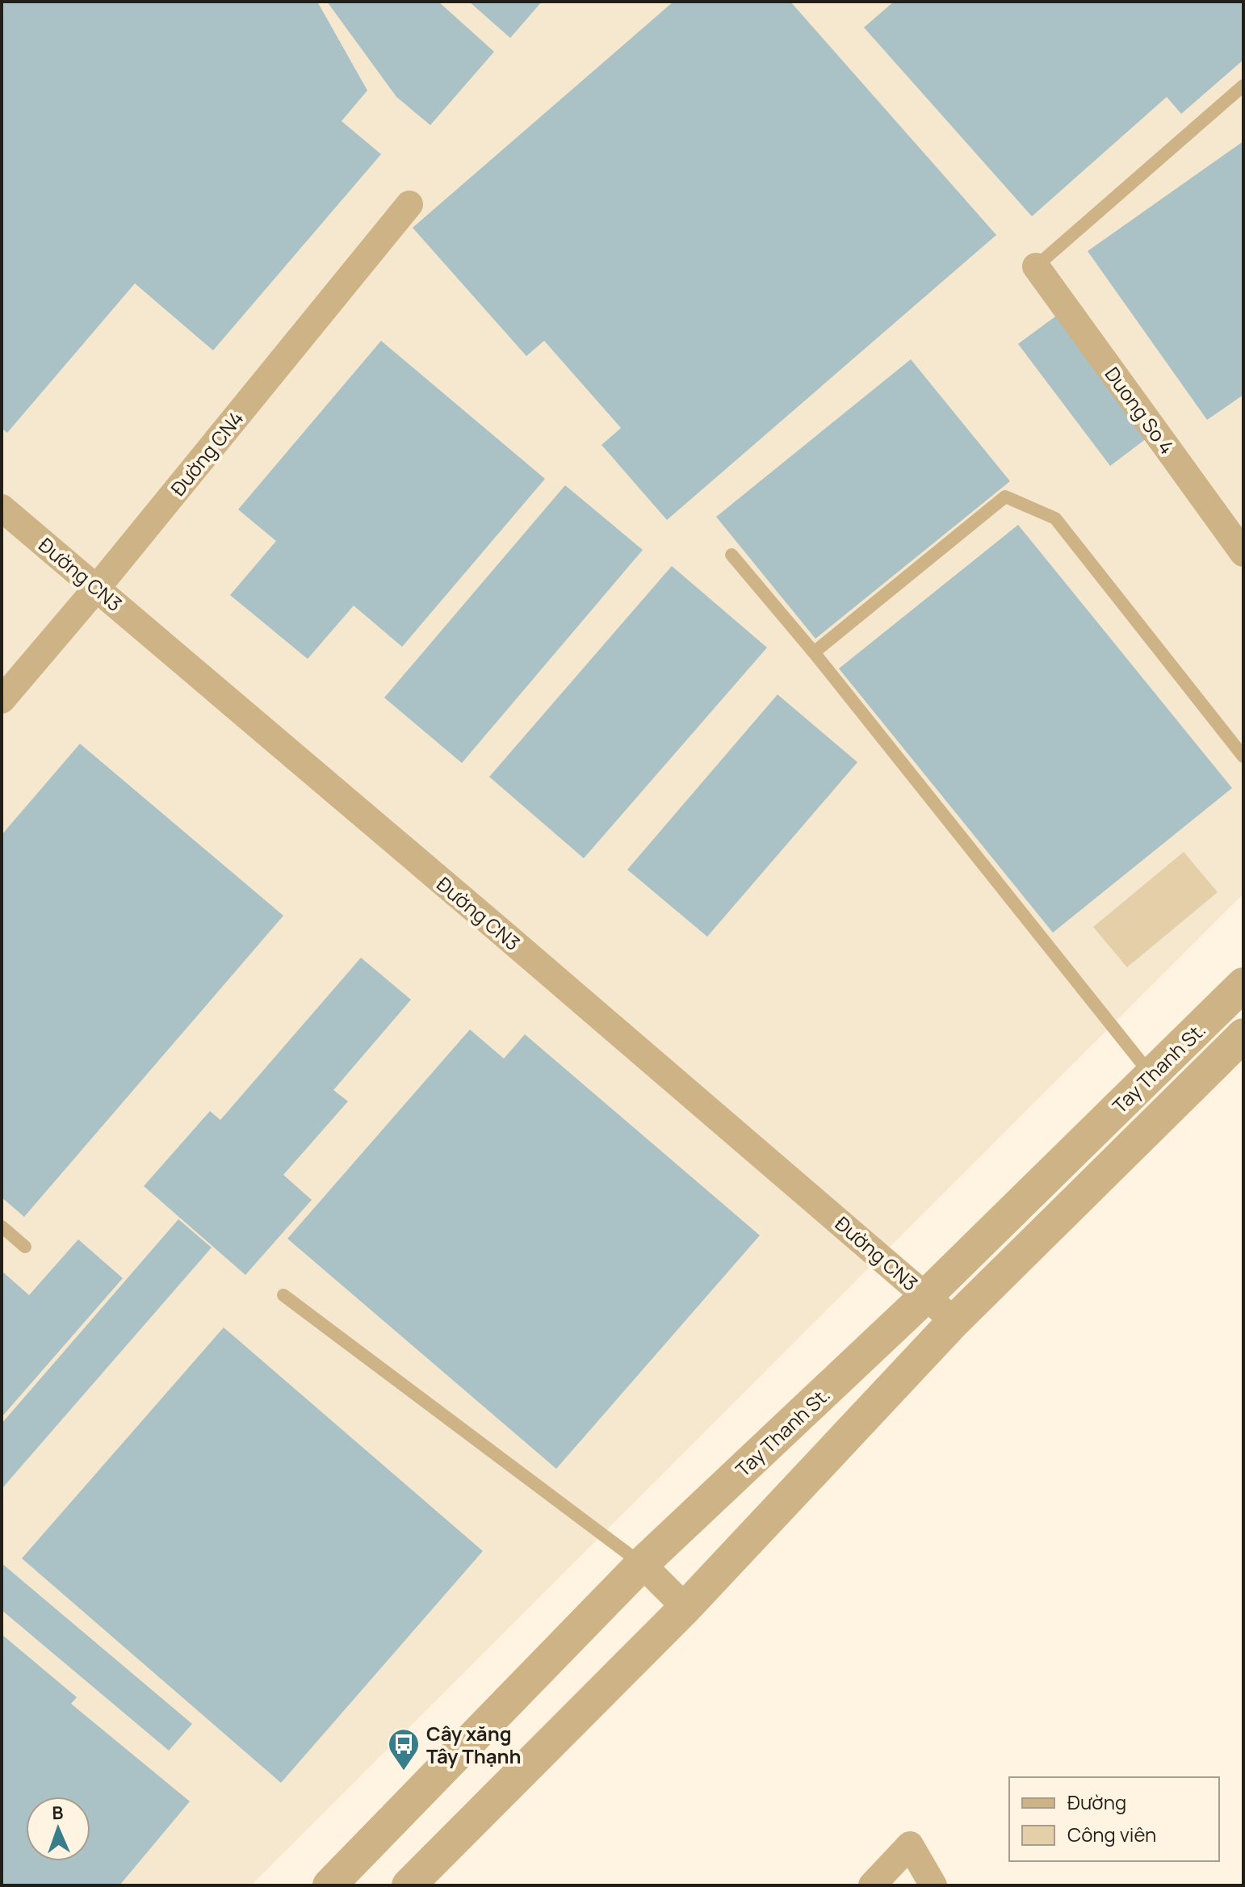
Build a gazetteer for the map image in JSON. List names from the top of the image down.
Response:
{
  "streets": {
    "street": [
      "Duong So 4",
      "Đường CN4",
      "Đường CN3",
      "Tay Thanh St."
    ]
  },
  "crossings": [
    ["Đường CN4", "Đường CN3"],
    ["Đường CN3", "Tay Thanh St."]
  ],
  "places": {
    "bus stop": ["Cây xăng Tây Thạnh"]
  },
  "legend": ["Đường", "Công viên"],
  "north": "top"
}
